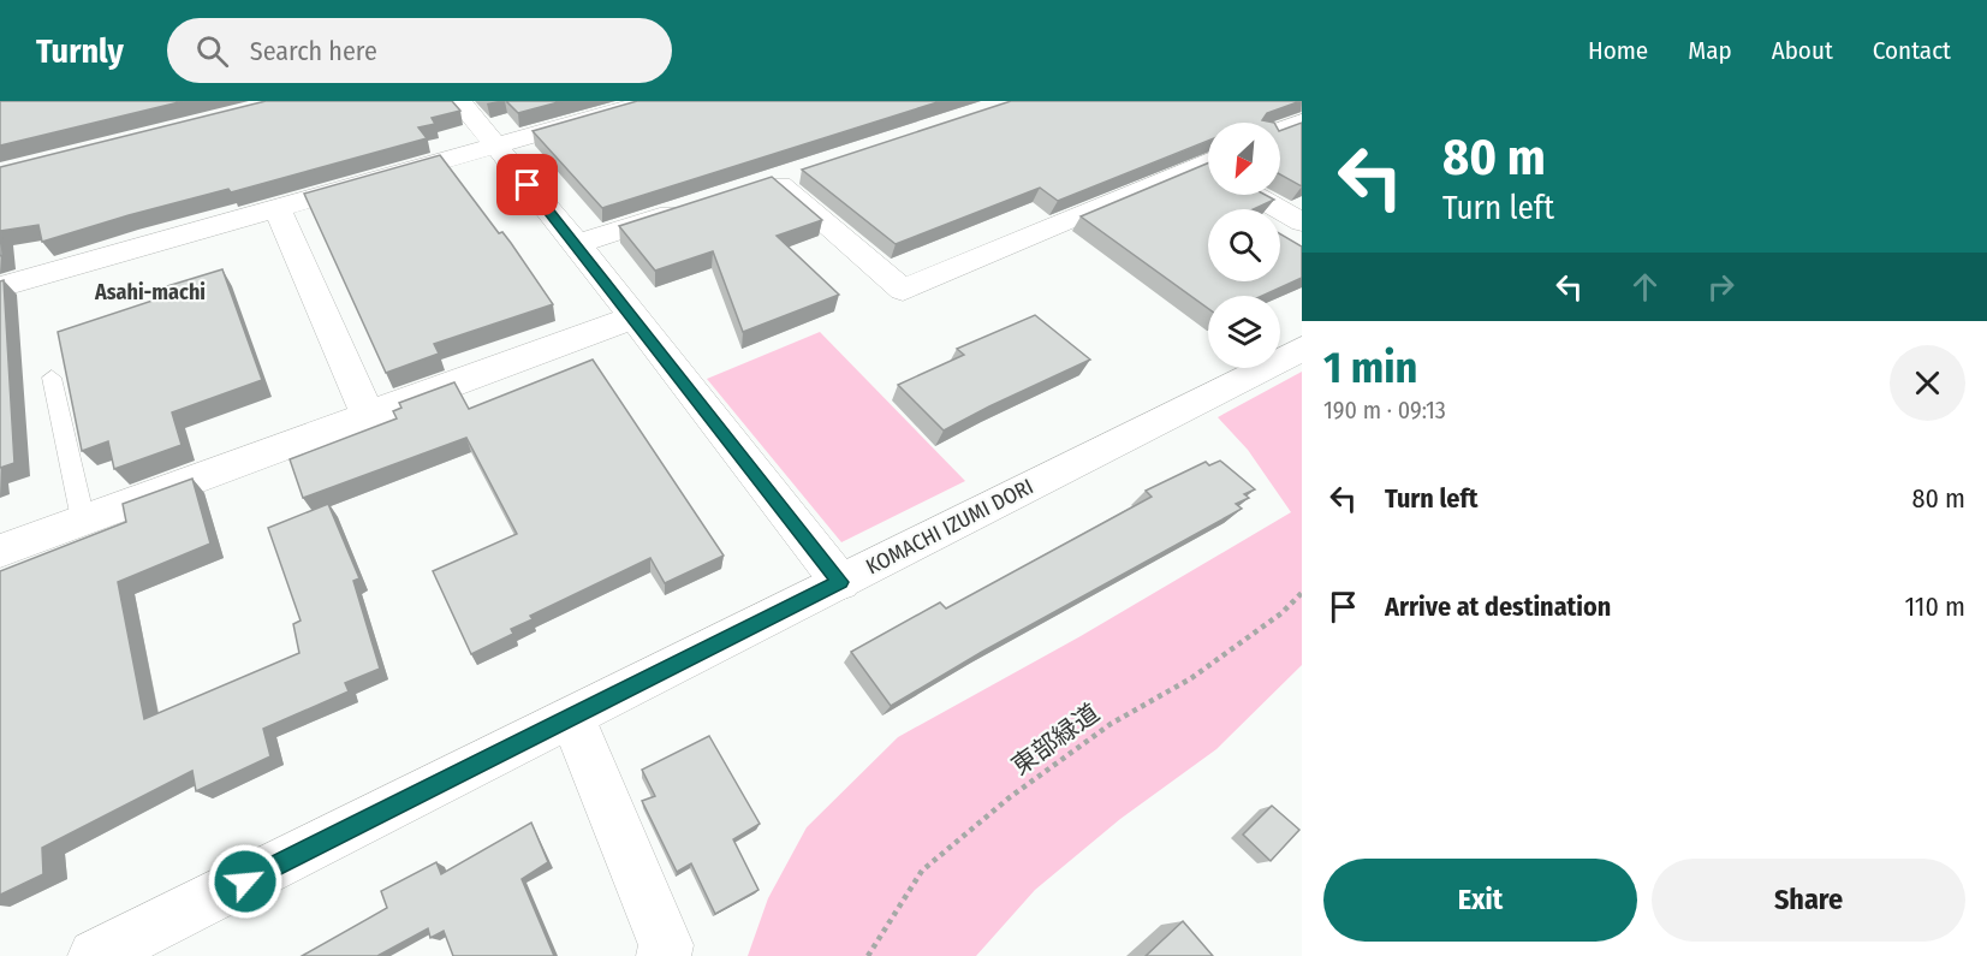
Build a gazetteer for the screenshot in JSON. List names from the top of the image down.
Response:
{
  "streets": {
    "street": ["KOMACHI IZUMI DORI"],
    "path": ["東部緑道"]
  },
  "districts": ["Asahi-machi"],
  "north": "bottom left",
  "page": {
    "header": "Turnly",
    "search": "Search here",
    "nav": [
      "Home",
      "Map",
      "About",
      "Contact"
    ],
    "turn": ["80 m", "Turn left"],
    "heading": ["1 min", "190 m · 09:13"],
    "list": [
      {
        "name": "Turn left",
        "value": "80 m"
      },
      {
        "name": "Arrive at destination",
        "value": "110 m"
      }
    ],
    "buttons": ["Exit", "Share"]
  }
}
